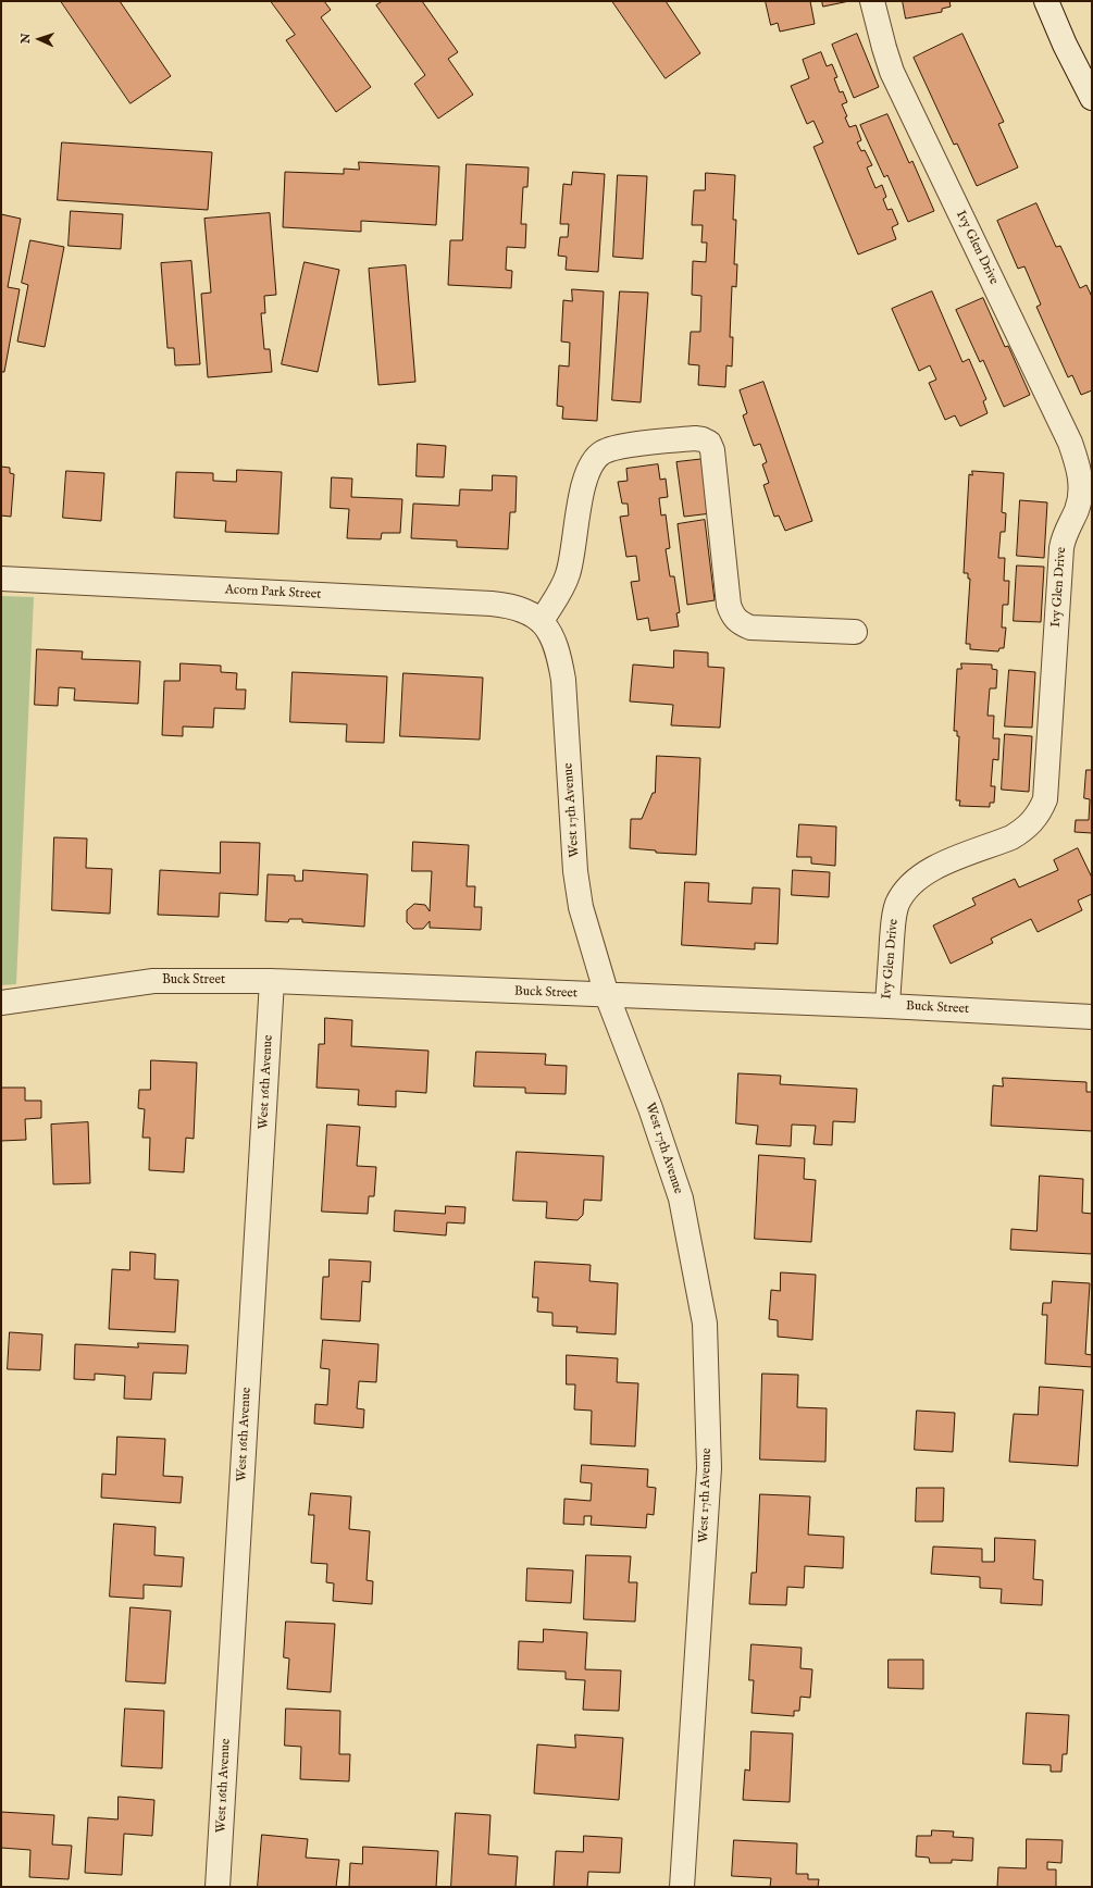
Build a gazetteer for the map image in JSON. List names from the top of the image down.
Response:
{
  "streets": {
    "street": [
      "Ivy Glen Drive",
      "Acorn Park Street",
      "West 17th Avenue",
      "Buck Street",
      "West 16th Avenue"
    ]
  },
  "crossings": [
    ["Ivy Glen Drive", "Buck Street"],
    ["Acorn Park Street", "West 17th Avenue"],
    ["West 17th Avenue", "Buck Street"],
    ["Buck Street", "West 16th Avenue"]
  ],
  "north": "left"
}
